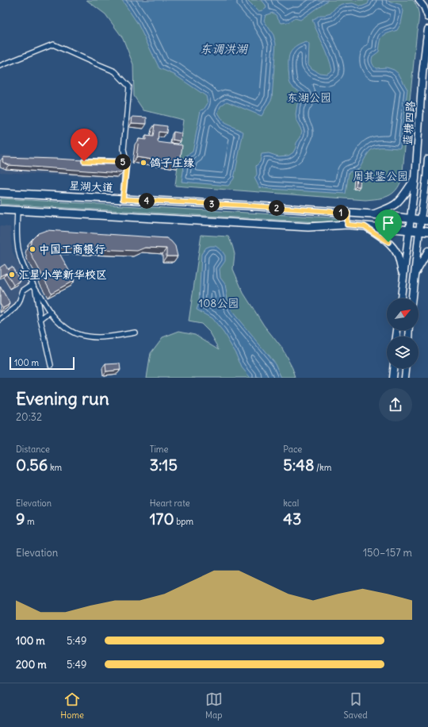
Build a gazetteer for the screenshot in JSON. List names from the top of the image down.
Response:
{
  "streets": {
    "main road": ["蓝塘四路", "星湖大道"]
  },
  "crossings": [
    ["蓝塘四路", "星湖大道"]
  ],
  "water": ["东调洪湖"],
  "parks": ["东湖公园", "周其鉴公园", "108公园"],
  "places": ["鸽子庄缘", "中国工商银行", "汇星小学新华校区"],
  "scale_bar": "100 m",
  "north": "top right",
  "page": {
    "pins": [
      "5",
      "4",
      "3",
      "2",
      "1"
    ],
    "scale": "100 m",
    "heading": ["Evening run", "20:32"],
    "stats": [
      ["Distance", "0.56 km"],
      ["Time", "3:15"],
      ["Pace", "5:48 /km"],
      ["Elevation", "9 m"],
      ["Heart rate", "170 bpm"],
      ["kcal", "43"]
    ],
    "chart": ["Elevation", "150–157 m"],
    "list": [
      {
        "name": "100 m",
        "note": "5:49"
      },
      {
        "name": "200 m",
        "note": "5:49"
      }
    ],
    "tabs": ["Home", "Map", "Saved"]
  }
}
